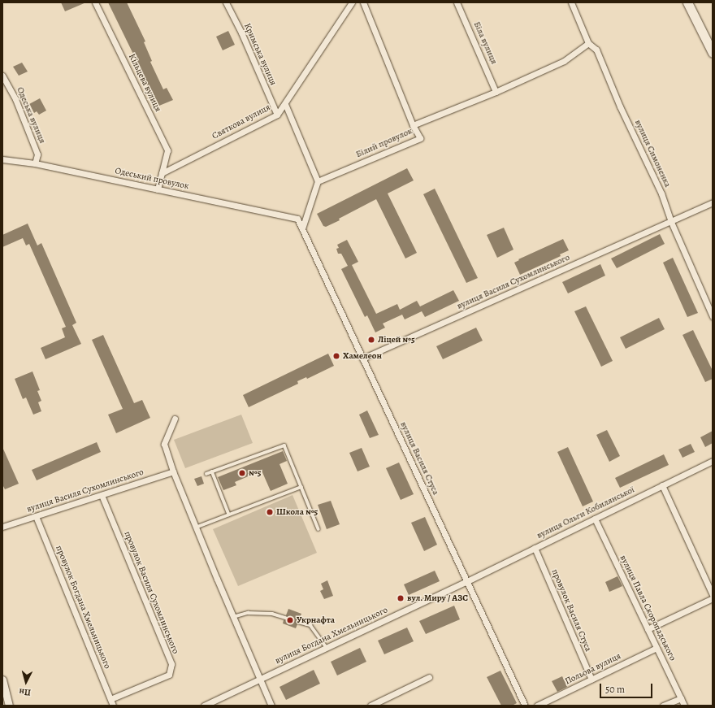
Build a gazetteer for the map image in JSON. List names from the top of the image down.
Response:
{
  "streets": {
    "street": [
      "Біла вулиця",
      "Кримська вулиця",
      "Кільцева вулиця",
      "Одеська вулиця",
      "Святкова вулиця",
      "Білий провулок",
      "вулиця Симоненка",
      "Одеський провулок",
      "вулиця Василя Сухомлинського",
      "вулиця Василя Стуса",
      "вулиця Ольги Кобилянської",
      "провулок Василя Сухомлинського",
      "провулок Богдана Хмельницького",
      "вулиця Павла Скоропадського",
      "провулок Василя Стуса",
      "вулиця Богдана Хмельницького",
      "Польова вулиця"
    ]
  },
  "crossings": [
    ["Кримська вулиця", "Святкова вулиця"],
    ["Кільцева вулиця", "Святкова вулиця"],
    ["Одеська вулиця", "Одеський провулок"],
    ["вулиця Симоненка", "вулиця Василя Сухомлинського"],
    ["Одеський провулок", "вулиця Василя Стуса"],
    ["вулиця Василя Сухомлинського", "вулиця Василя Стуса"],
    ["вулиця Василя Сухомлинського", "провулок Василя Сухомлинського"],
    ["вулиця Василя Сухомлинського", "провулок Богдана Хмельницького"],
    ["вулиця Василя Стуса", "вулиця Ольги Кобилянської"],
    ["вулиця Василя Стуса", "вулиця Богдана Хмельницького"],
    ["вулиця Ольги Кобилянської", "вулиця Павла Скоропадського"],
    ["вулиця Ольги Кобилянської", "провулок Василя Стуса"],
    ["вулиця Ольги Кобилянської", "вулиця Богдана Хмельницького"],
    ["провулок Василя Сухомлинського", "провулок Богдана Хмельницького"],
    ["вулиця Павла Скоропадського", "Польова вулиця"],
    ["провулок Василя Стуса", "Польова вулиця"]
  ],
  "places": [
    "Ліцей №5",
    "Хамелеон",
    "№5",
    "Школа №5",
    "вул. Миру / АЗС",
    "Укрнафта"
  ],
  "scale_bar": "50 m",
  "north": "bottom"
}
